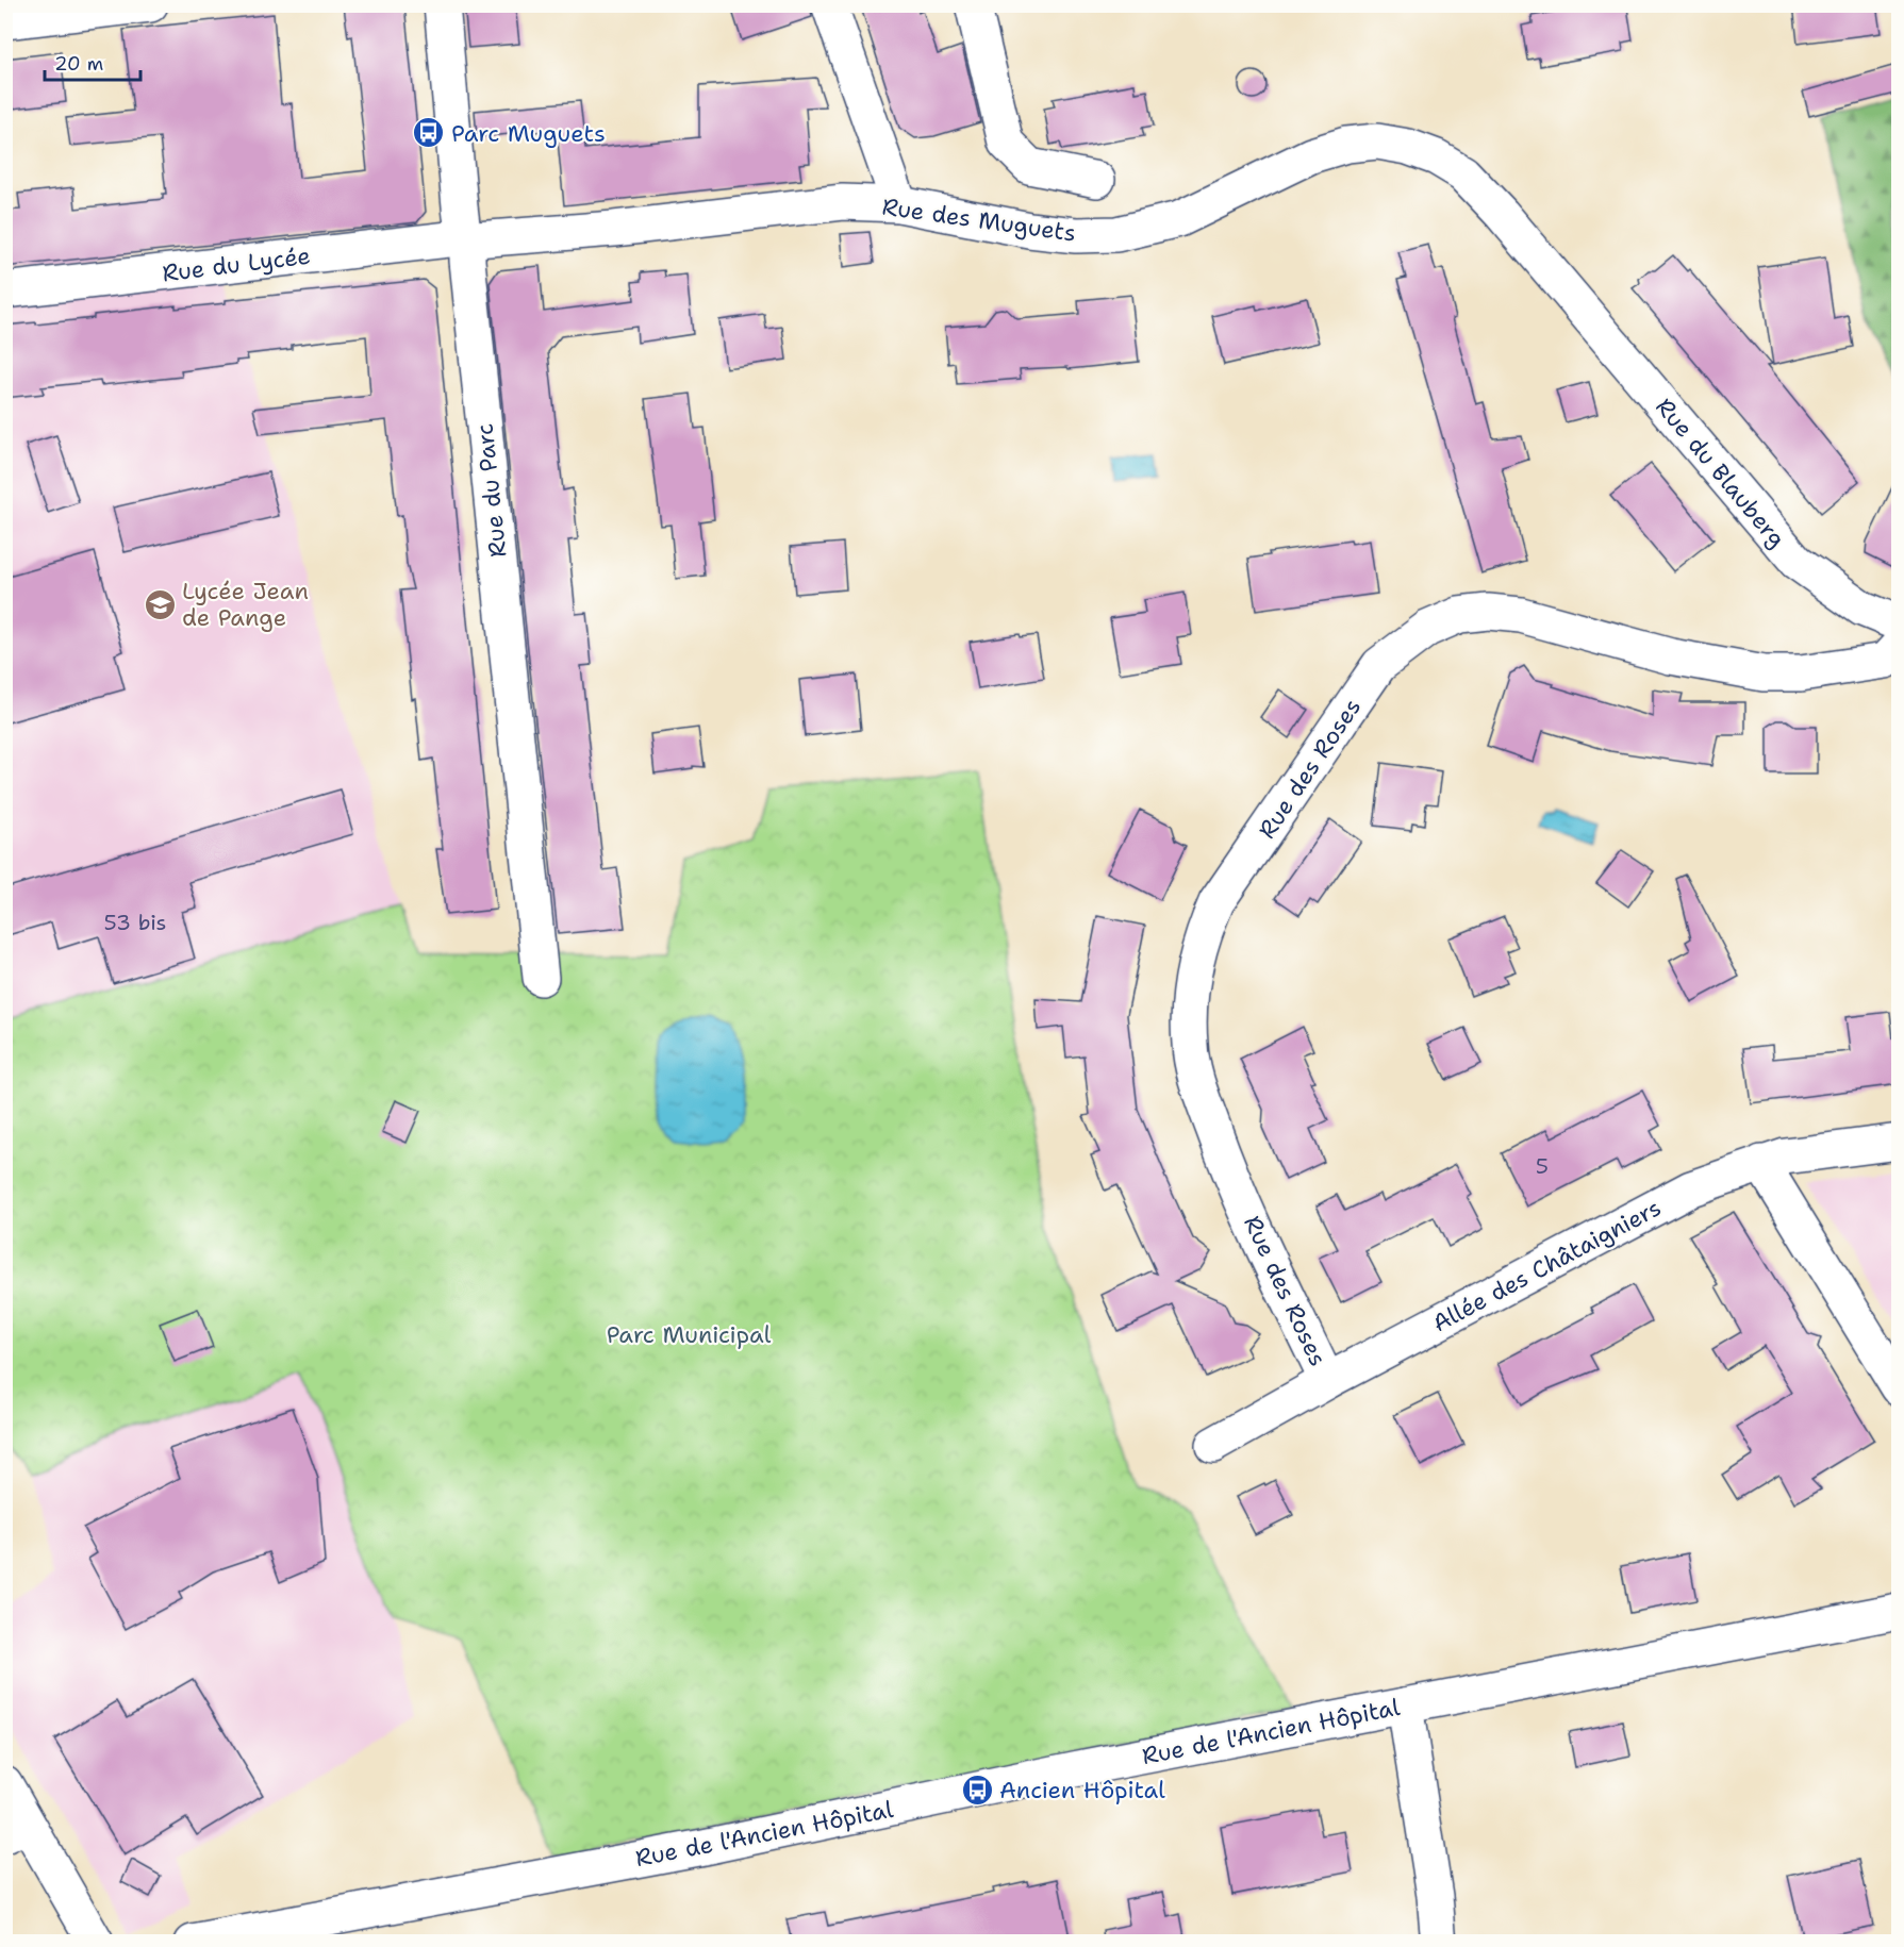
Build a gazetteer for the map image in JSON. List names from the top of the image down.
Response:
{
  "streets": {
    "street": [
      "Rue des Muguets",
      "Rue du Lycée",
      "Rue du Blauberg",
      "Rue du Parc",
      "Rue des Roses",
      "Allée des Châtaigniers",
      "Rue de l'Ancien Hôpital"
    ]
  },
  "crossings": [
    ["Rue des Muguets", "Rue du Lycée"],
    ["Rue des Muguets", "Rue du Blauberg"],
    ["Rue des Muguets", "Rue du Parc"],
    ["Rue du Lycée", "Rue du Parc"],
    ["Rue des Roses", "Allée des Châtaigniers"]
  ],
  "parks": ["Parc Municipal"],
  "places": {
    "bus stop": ["Parc Muguets", "Ancien Hôpital"],
    "school or university": ["Lycée Jean de Pange"]
  },
  "house_numbers": ["53 bis", "5"],
  "scale_bar": "20 m"
}
